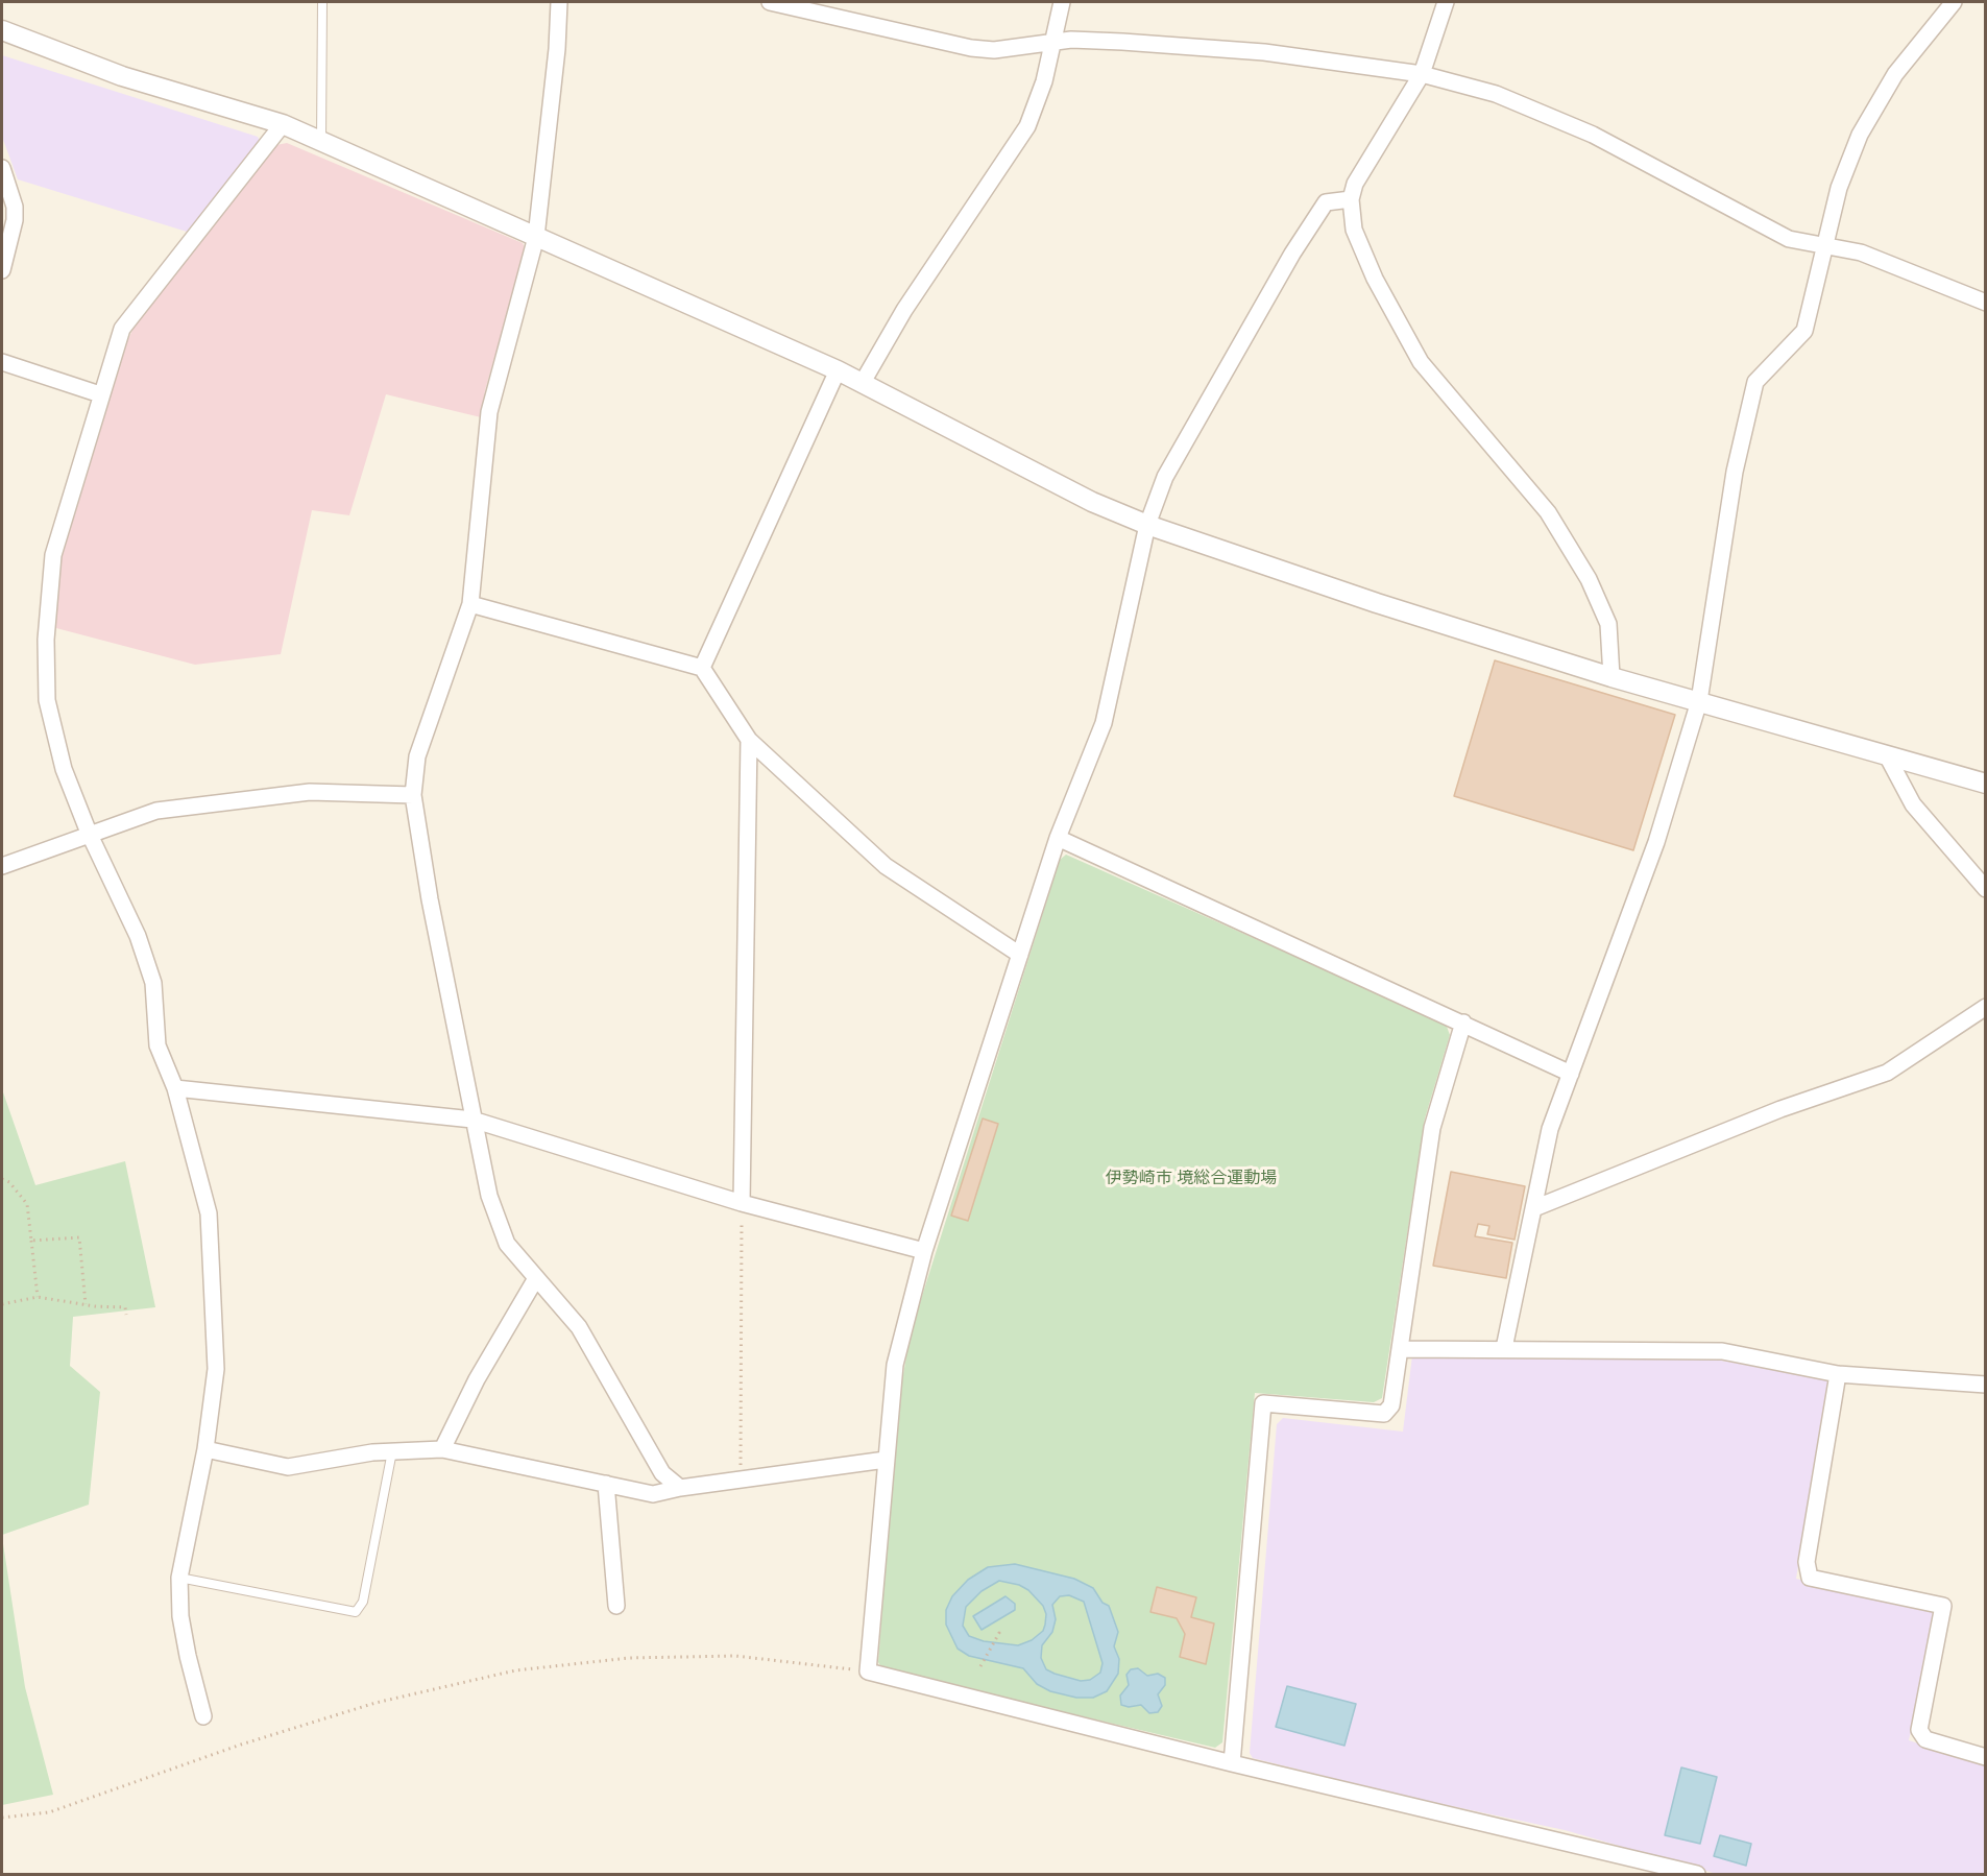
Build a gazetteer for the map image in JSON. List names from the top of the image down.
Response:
{
  "parks": ["伊勢崎市 境総合運動場"]
}
